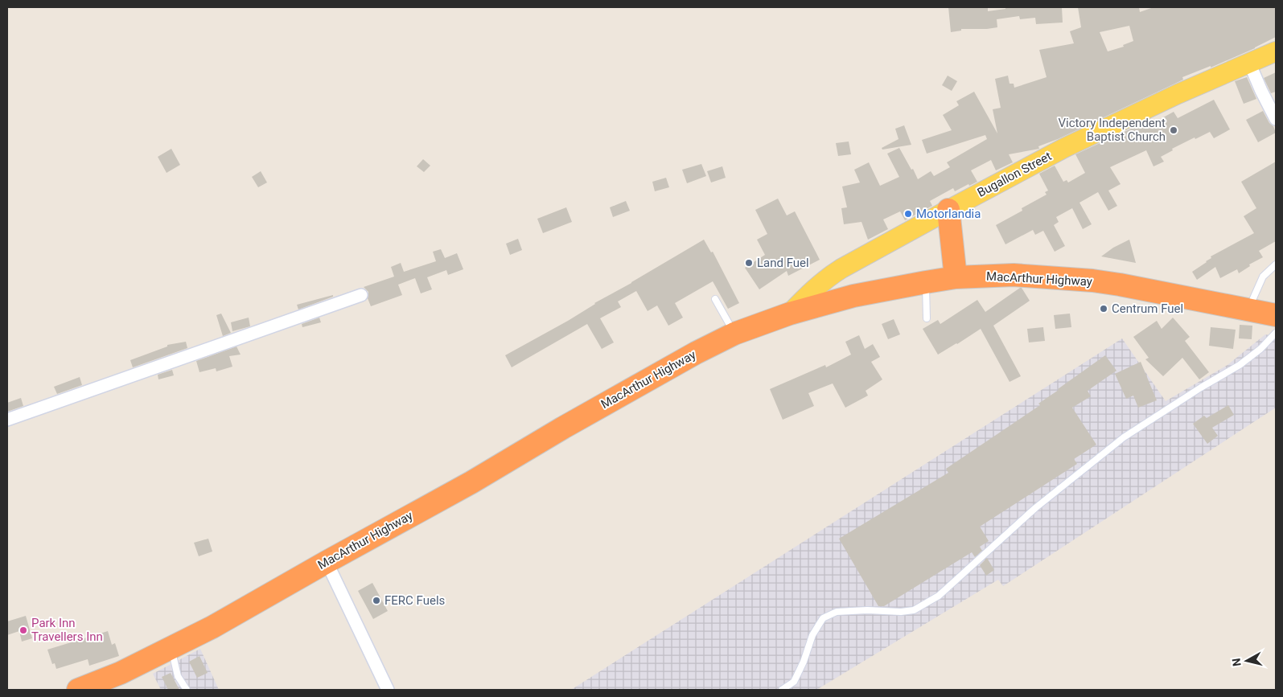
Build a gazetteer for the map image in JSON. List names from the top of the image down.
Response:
{
  "streets": {
    "highway": ["MacArthur Highway"],
    "main road": ["Bugallon Street"]
  },
  "crossings": [
    ["Bugallon Street", "MacArthur Highway"]
  ],
  "places": [
    "Victory Independent Baptist Church",
    "Motorlandia",
    "Land Fuel",
    "Centrum Fuel",
    "FERC Fuels",
    "Park Inn Travellers Inn"
  ],
  "north": "left"
}
